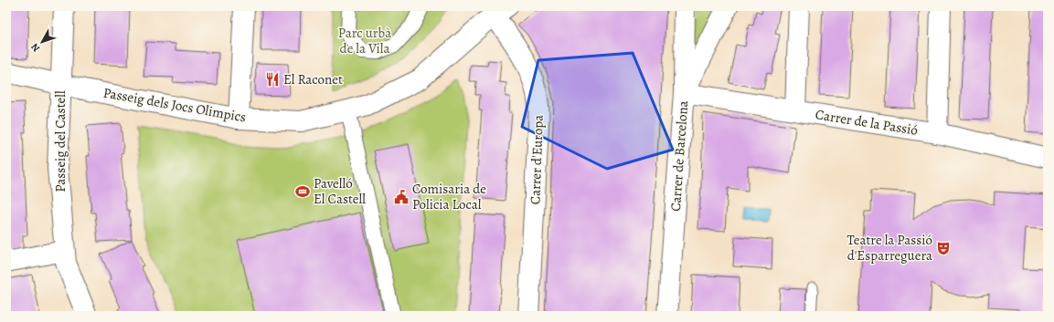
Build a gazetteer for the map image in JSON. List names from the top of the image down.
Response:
{
  "streets": {
    "street": [
      "Passeig dels Jocs Olimpics",
      "Carrer de la Passió",
      "Passeig del Castell",
      "Carrer de Barcelona",
      "Carrer d'Europa"
    ]
  },
  "crossings": [
    ["Passeig dels Jocs Olimpics", "Passeig del Castell"],
    ["Passeig dels Jocs Olimpics", "Carrer d'Europa"],
    ["Carrer de la Passió", "Carrer de Barcelona"]
  ],
  "parks": ["Parc urbà de la Vila"],
  "places": {
    "restaurant": ["El Raconet"],
    "sports": ["Pavelló El Castell"],
    "public building": ["Comisaria de Policia Local"],
    "theatre": ["Teatre la Passió d'Esparreguera"]
  },
  "north": "bottom left"
}
